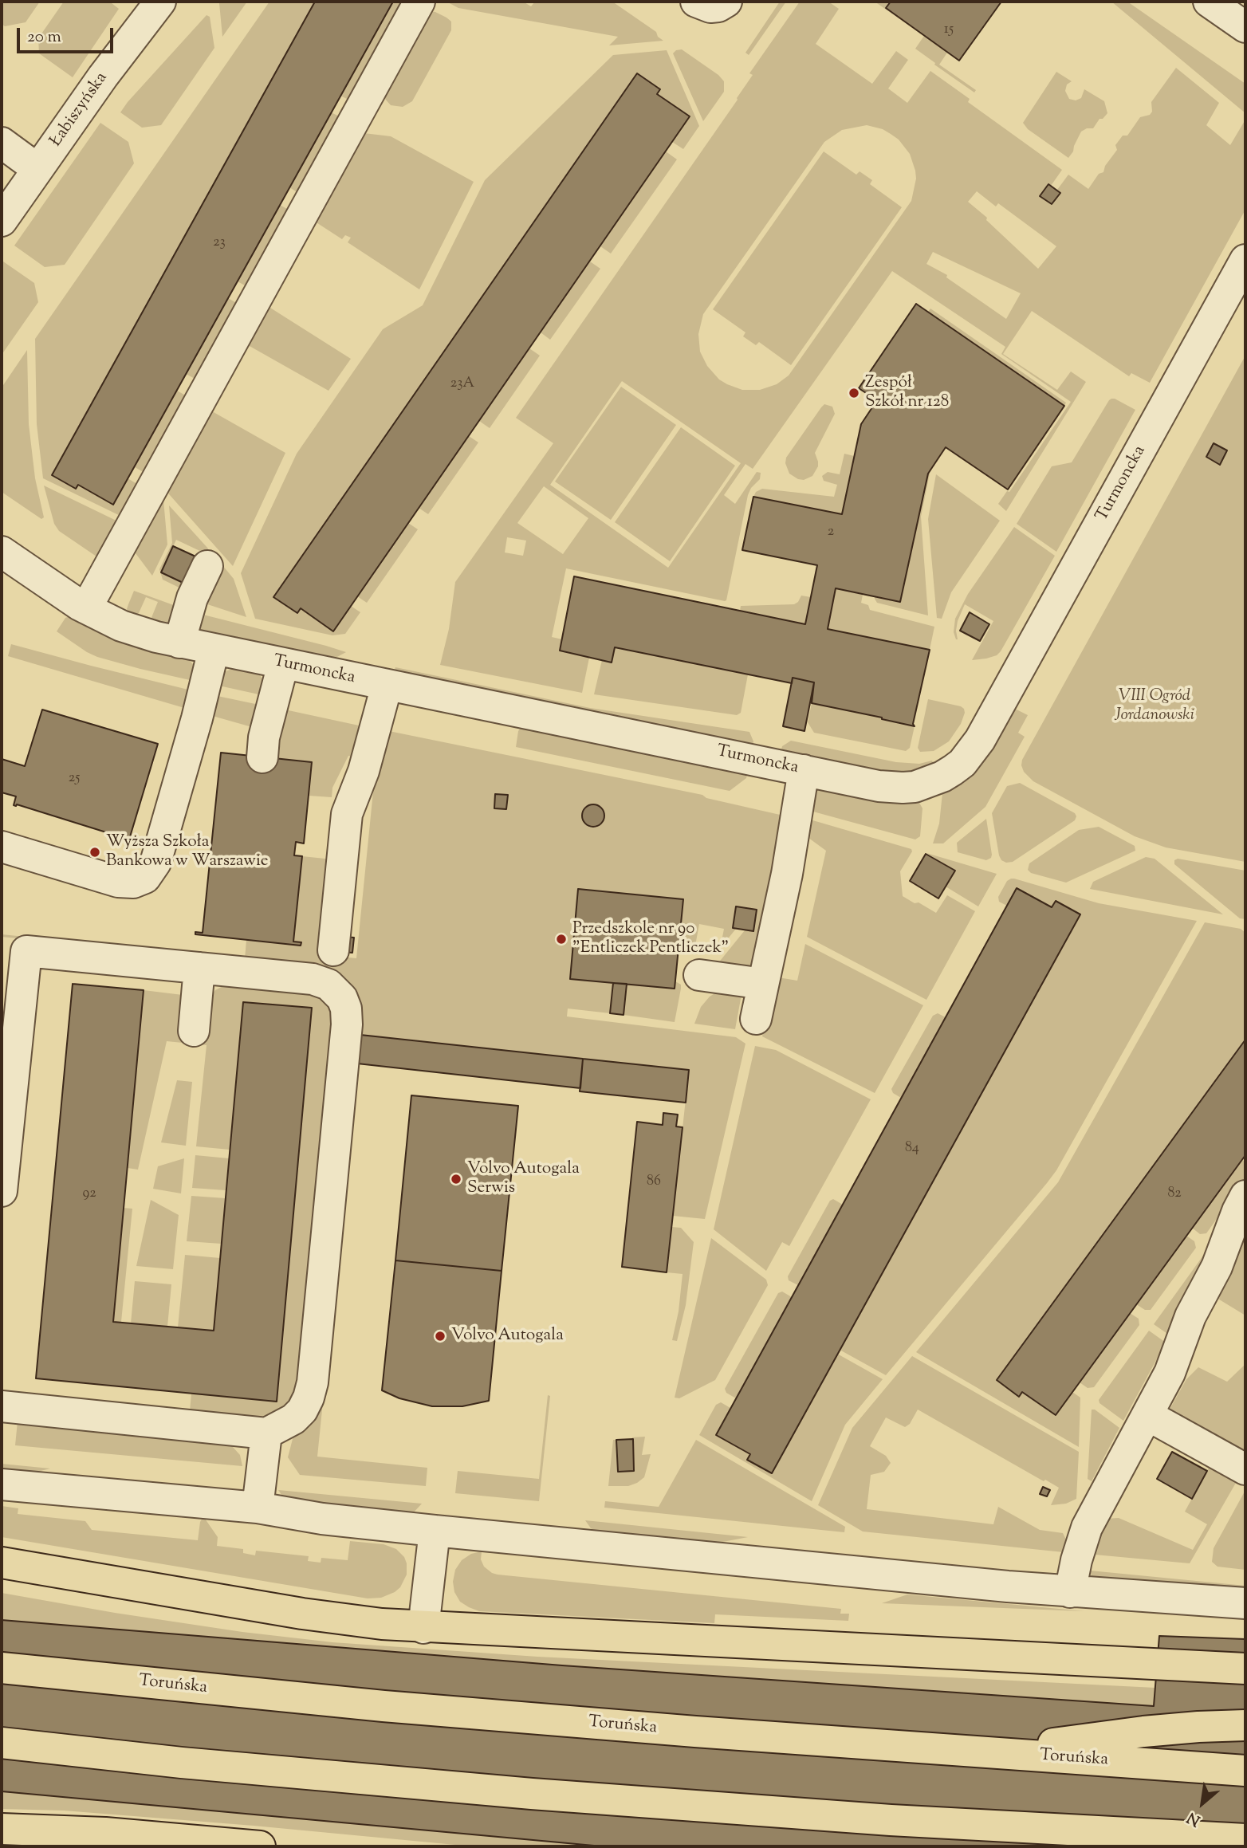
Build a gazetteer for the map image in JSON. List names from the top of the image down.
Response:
{
  "streets": {
    "main road": ["Toruńska"],
    "street": ["Łabiszyńska", "Turmoncka"]
  },
  "parks": ["VIII Ogród Jordanowski"],
  "places": [
    "Zespół Szkół nr 128",
    "Wyższa Szkoła Bankowa w Warszawie",
    "Przedszkole nr 90 \"Entliczek Pentliczek\"",
    "Volvo Autogala Serwis",
    "Volvo Autogala"
  ],
  "house_numbers": [
    "15",
    "23",
    "23A",
    "2",
    "25",
    "84",
    "86",
    "92",
    "82"
  ],
  "scale_bar": "20 m",
  "north": "bottom left"
}
